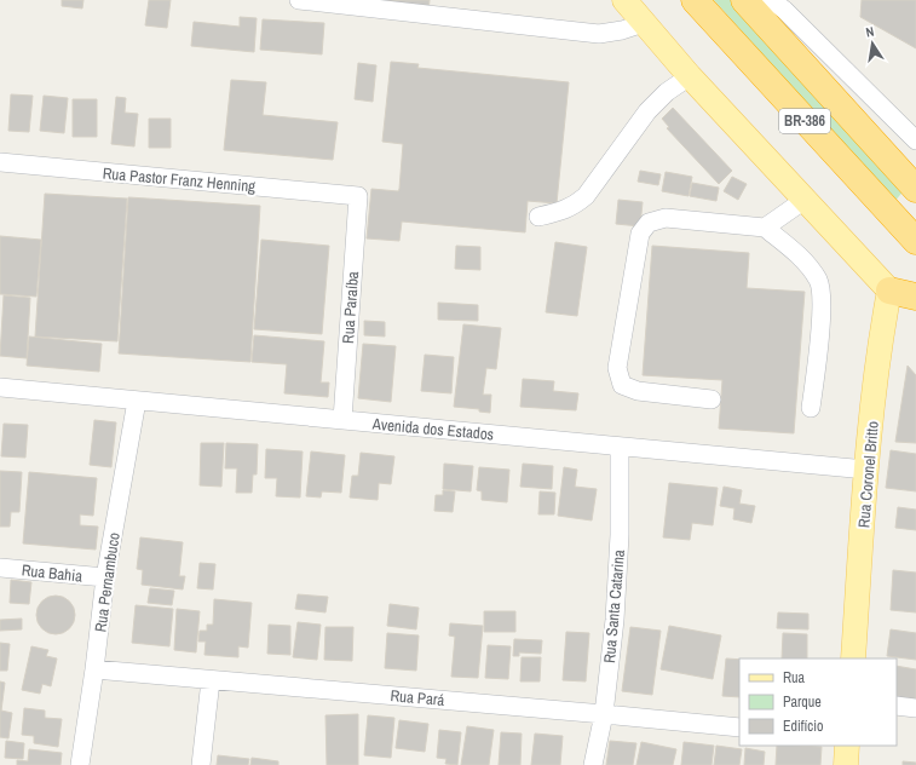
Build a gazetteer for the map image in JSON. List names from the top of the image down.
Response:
{
  "streets": {
    "highway": ["BR-386"],
    "main road": ["Rua Coronel Britto"],
    "street": [
      "Rua Pastor Franz Henning",
      "Rua Paraíba",
      "Avenida dos Estados",
      "Rua Bahia",
      "Rua Pernambuco",
      "Rua Santa Catarina",
      "Rua Pará"
    ]
  },
  "crossings": [
    ["Rua Pastor Franz Henning", "Rua Paraíba"],
    ["Rua Paraíba", "Avenida dos Estados"],
    ["Avenida dos Estados", "Rua Coronel Britto"],
    ["Avenida dos Estados", "Rua Pernambuco"],
    ["Avenida dos Estados", "Rua Santa Catarina"],
    ["Rua Bahia", "Rua Pernambuco"],
    ["Rua Pernambuco", "Rua Pará"],
    ["Rua Santa Catarina", "Rua Pará"]
  ],
  "legend": ["Rua", "Parque", "Edifício"],
  "north": "top"
}
